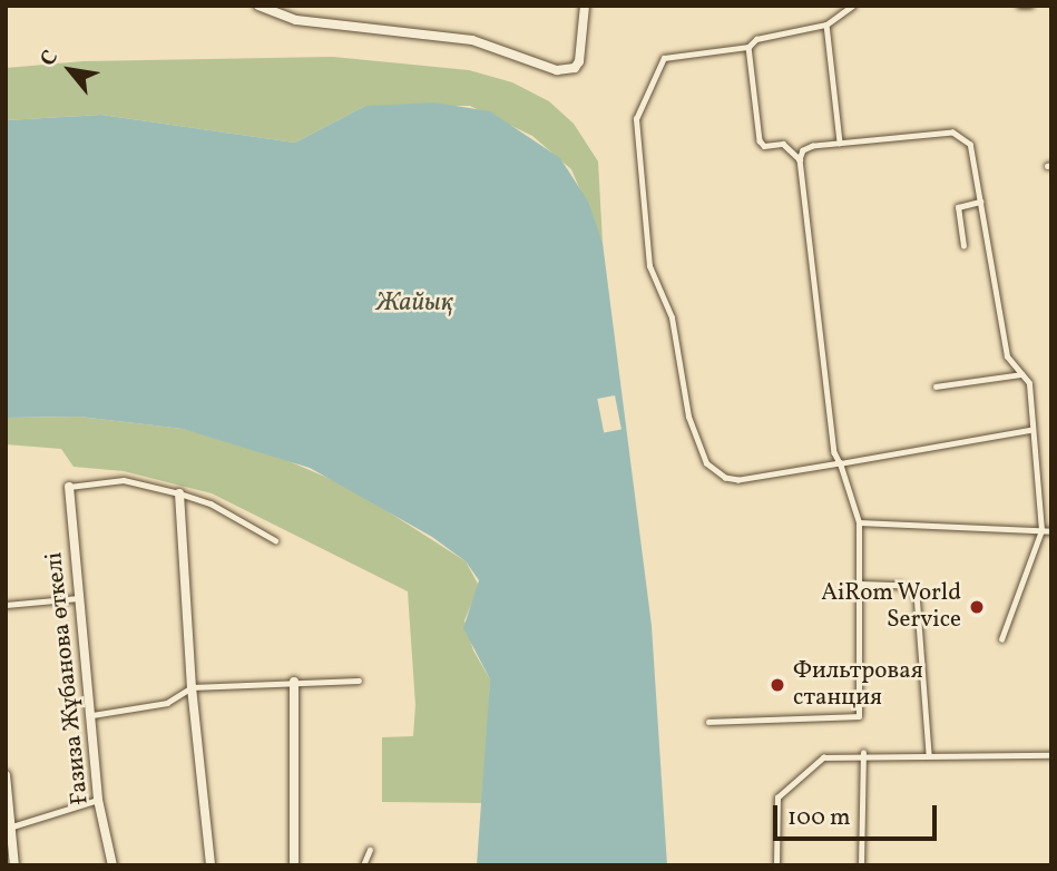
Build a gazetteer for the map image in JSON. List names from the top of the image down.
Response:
{
  "streets": {
    "street": ["Ғазиза Жұбанова өткелі"]
  },
  "water": ["Жайық"],
  "places": ["AiRom World Service", "Фильтровая станция"],
  "scale_bar": "100 m",
  "north": "top left"
}
